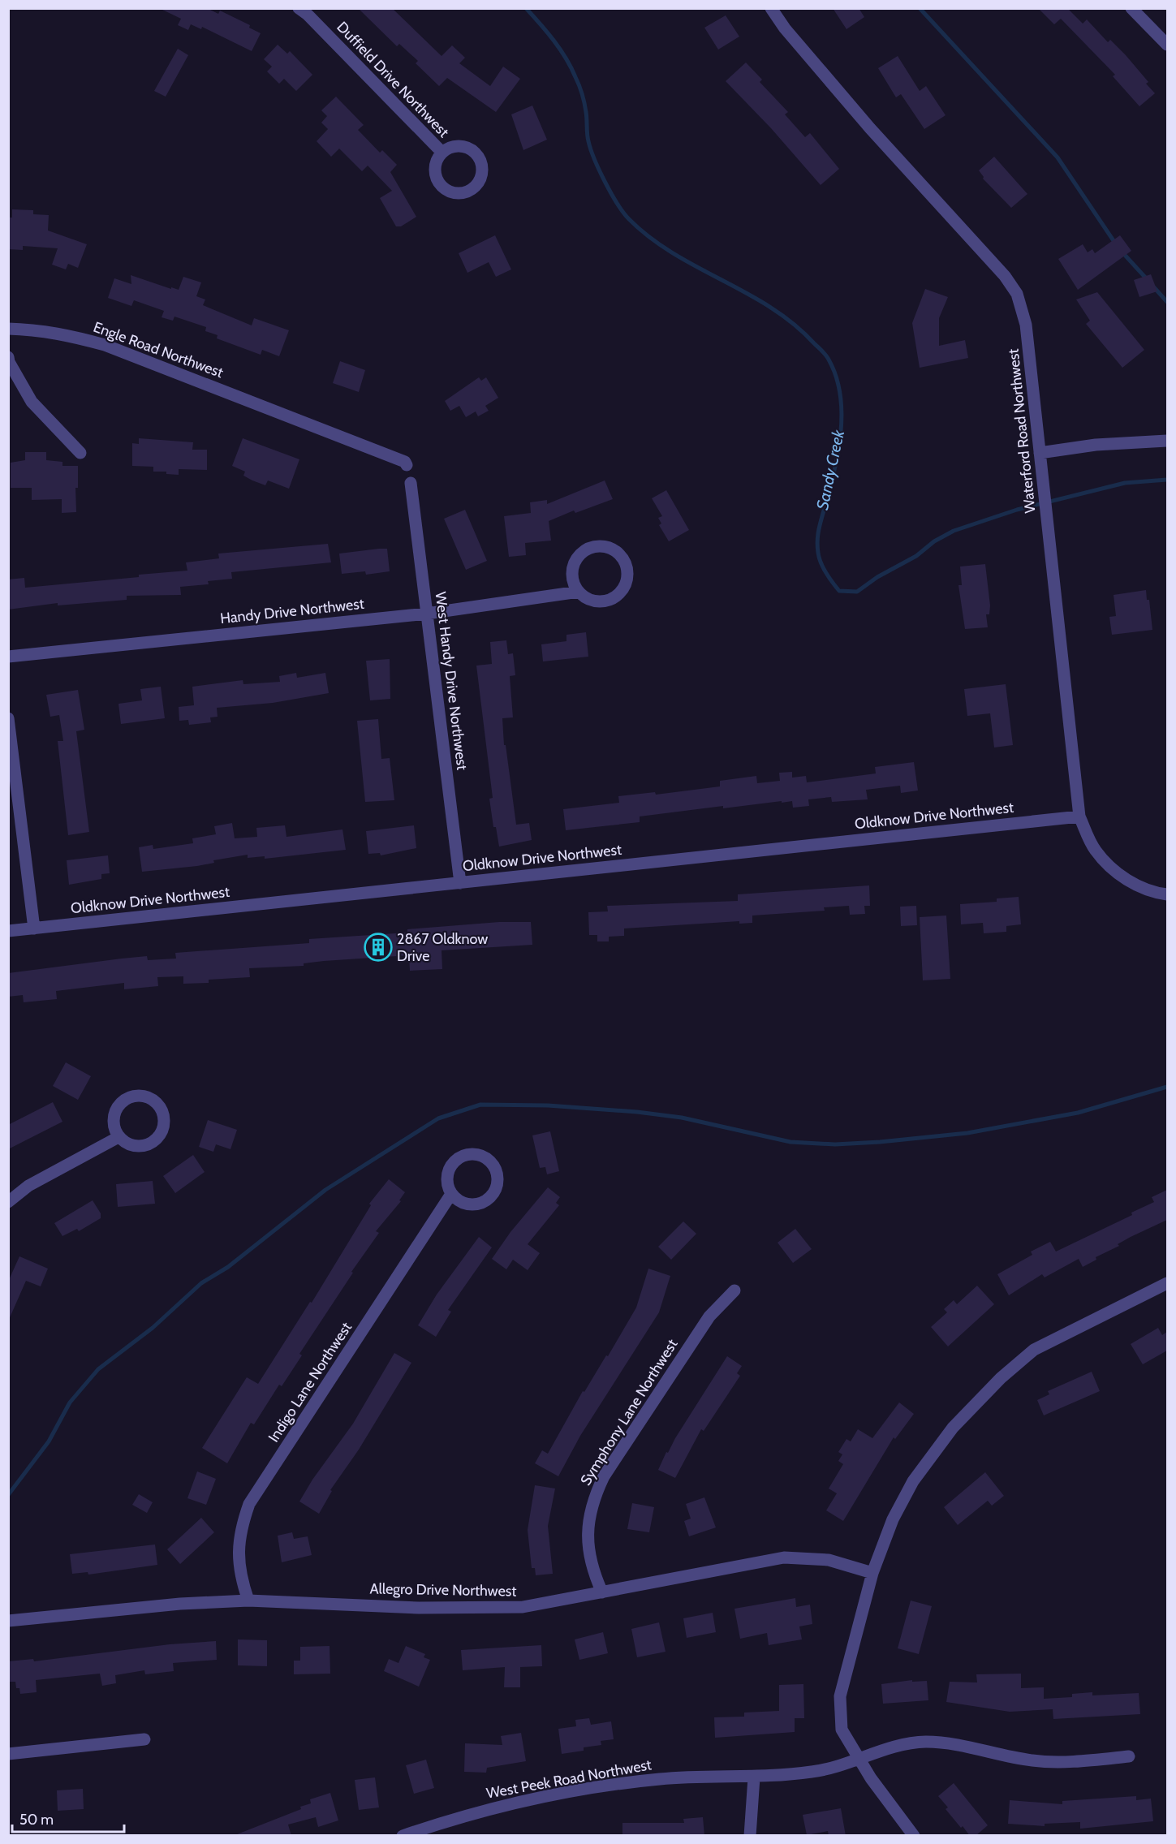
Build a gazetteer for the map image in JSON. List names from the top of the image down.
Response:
{
  "streets": {
    "street": [
      "Duffield Drive Northwest",
      "Engle Road Northwest",
      "Waterford Road Northwest",
      "Handy Drive Northwest",
      "West Handy Drive Northwest",
      "Oldknow Drive Northwest",
      "Indigo Lane Northwest",
      "Symphony Lane Northwest",
      "Allegro Drive Northwest",
      "West Peek Road Northwest"
    ]
  },
  "crossings": [
    ["Waterford Road Northwest", "Oldknow Drive Northwest"],
    ["Handy Drive Northwest", "West Handy Drive Northwest"],
    ["West Handy Drive Northwest", "Oldknow Drive Northwest"],
    ["Indigo Lane Northwest", "Allegro Drive Northwest"],
    ["Symphony Lane Northwest", "Allegro Drive Northwest"]
  ],
  "water": ["Sandy Creek"],
  "places": {
    "building": ["2867 Oldknow Drive"]
  },
  "scale_bar": "50 m"
}
